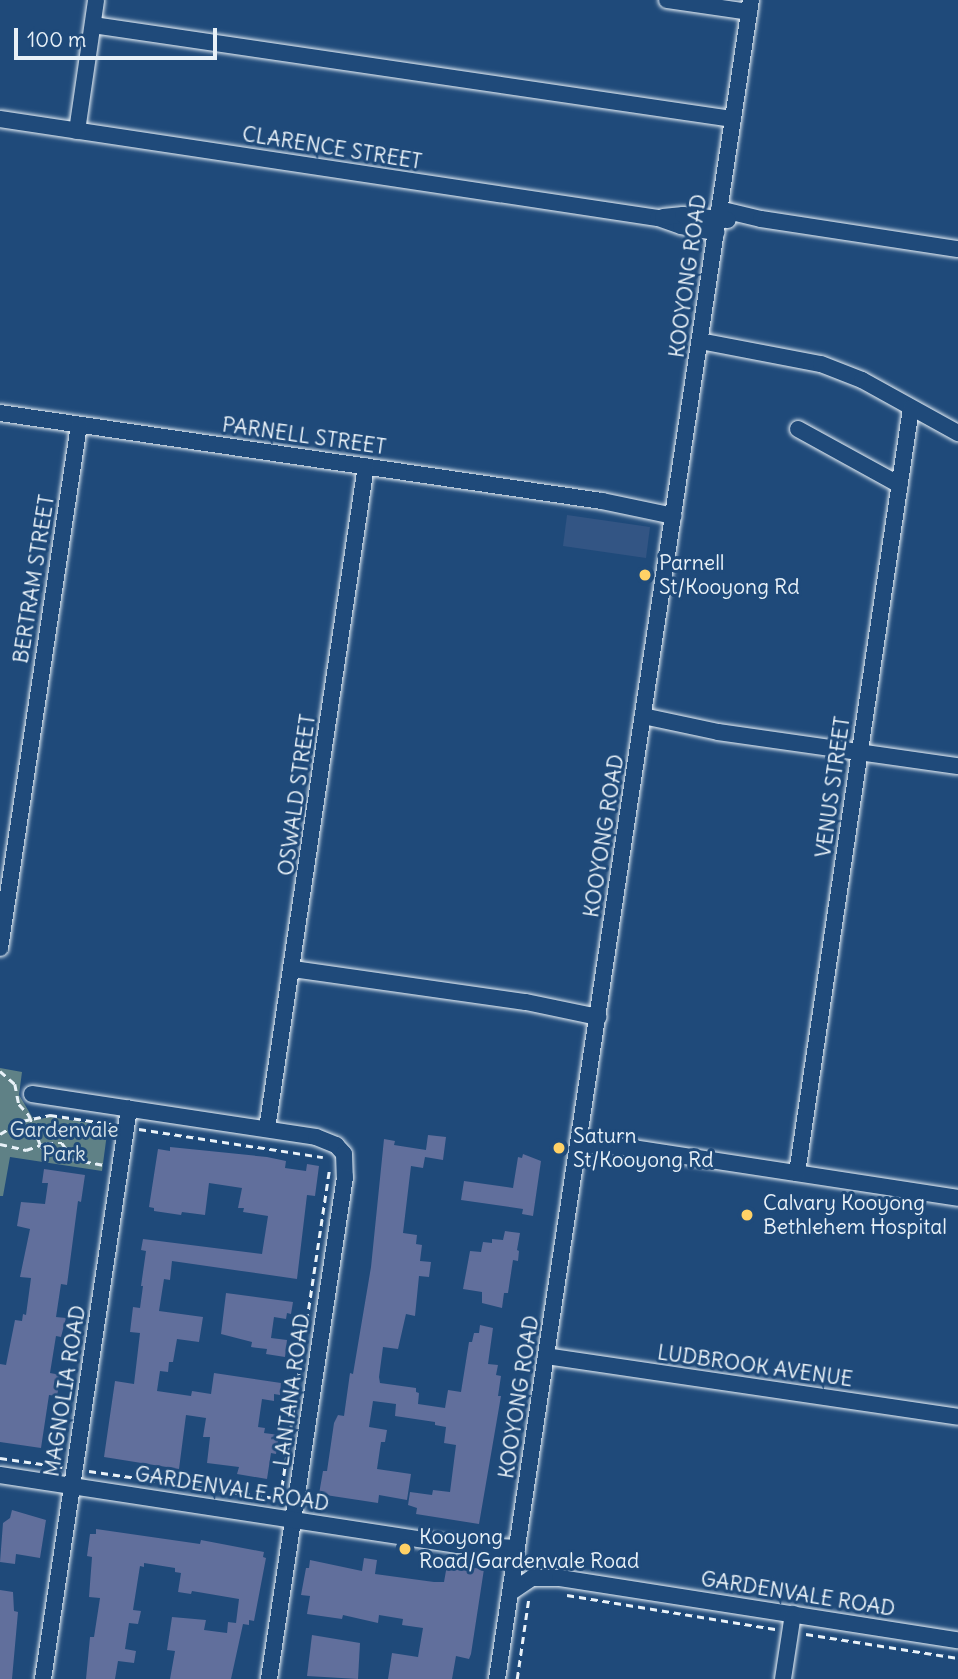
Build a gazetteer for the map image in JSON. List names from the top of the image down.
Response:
{
  "streets": {
    "street": [
      "CLARENCE STREET",
      "KOOYONG ROAD",
      "PARNELL STREET",
      "BERTRAM STREET",
      "VENUS STREET",
      "OSWALD STREET",
      "LUDBROOK AVENUE",
      "LANTANA ROAD",
      "MAGNOLIA ROAD",
      "GARDENVALE ROAD"
    ]
  },
  "crossings": [
    ["CLARENCE STREET", "KOOYONG ROAD"],
    ["KOOYONG ROAD", "PARNELL STREET"],
    ["KOOYONG ROAD", "LUDBROOK AVENUE"],
    ["KOOYONG ROAD", "GARDENVALE ROAD"],
    ["PARNELL STREET", "BERTRAM STREET"],
    ["PARNELL STREET", "OSWALD STREET"],
    ["LANTANA ROAD", "GARDENVALE ROAD"],
    ["MAGNOLIA ROAD", "GARDENVALE ROAD"]
  ],
  "parks": ["Gardenvale Park"],
  "places": [
    "Parnell St/Kooyong Rd",
    "Saturn St/Kooyong Rd",
    "Calvary Kooyong Bethlehem Hospital",
    "Kooyong Road/Gardenvale Road"
  ],
  "scale_bar": "100 m"
}
